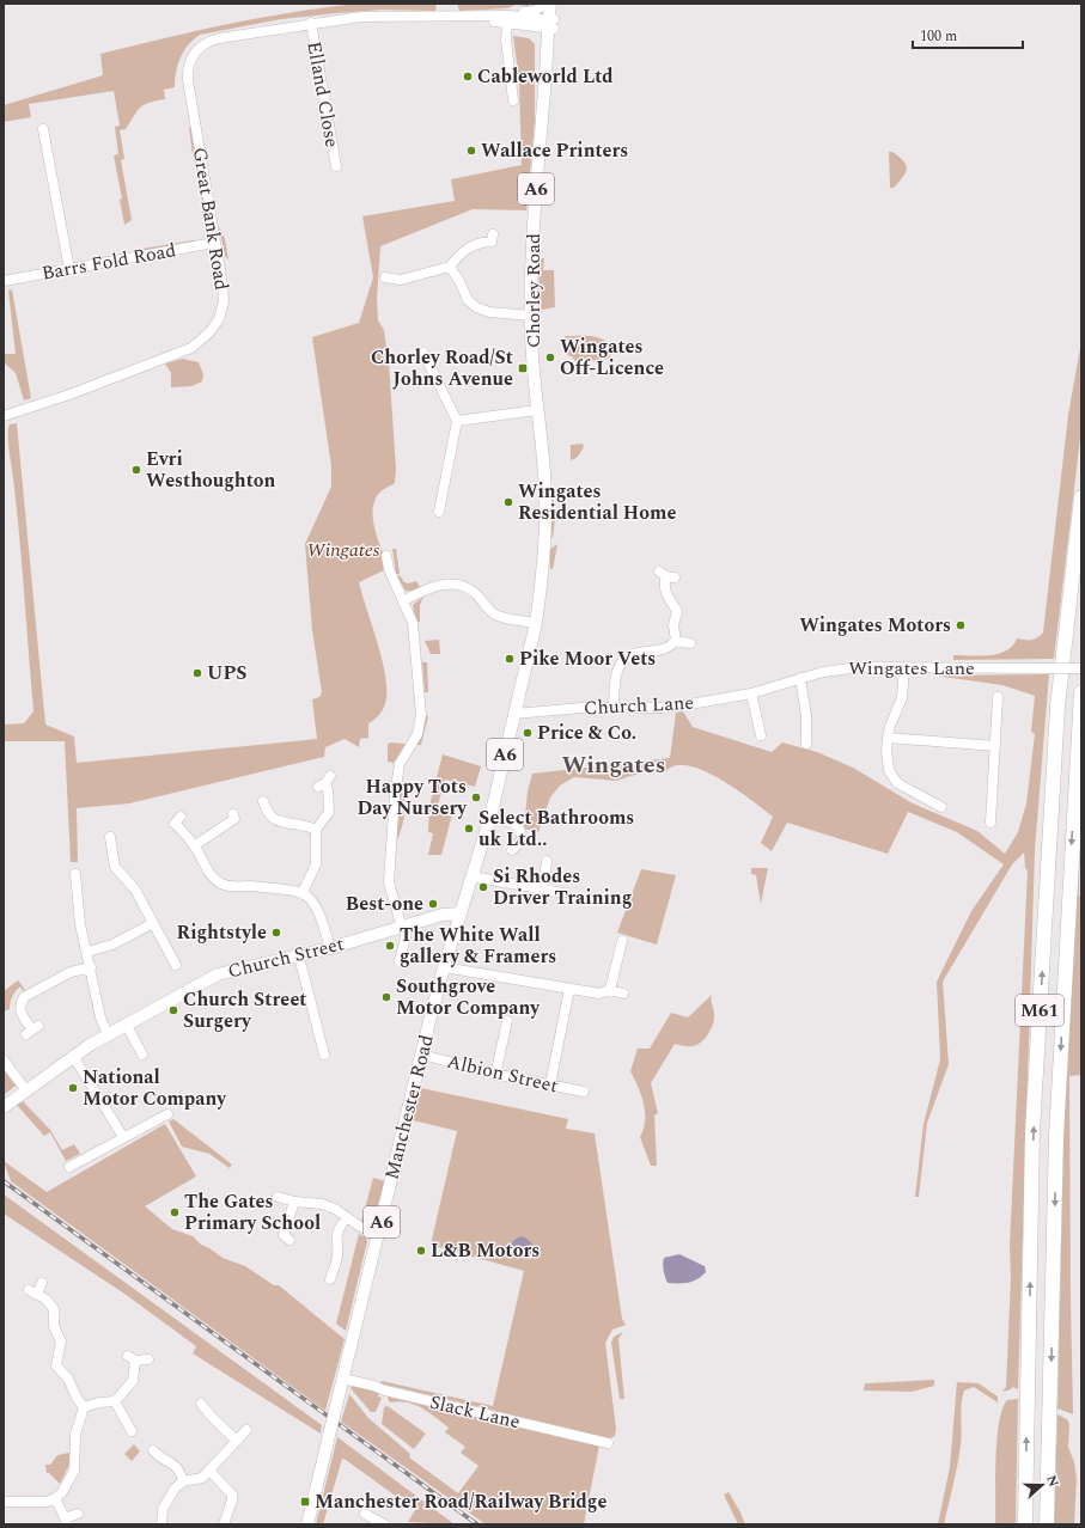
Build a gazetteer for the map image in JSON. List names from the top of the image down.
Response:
{
  "streets": {
    "highway": ["M61"],
    "main road": [
      "A6",
      "Chorley Road",
      "Church Street",
      "Manchester Road"
    ],
    "street": [
      "Elland Close",
      "Great Bank Road",
      "Barrs Fold Road",
      "Wingates Lane",
      "Church Lane",
      "Albion Street",
      "Slack Lane"
    ]
  },
  "crossings": [
    ["Elland Close", "Great Bank Road"],
    ["Great Bank Road", "Barrs Fold Road"],
    ["Chorley Road", "Church Lane"],
    ["Chorley Road", "Church Street"],
    ["Chorley Road", "Manchester Road"],
    ["Wingates Lane", "Church Lane"],
    ["Church Street", "Manchester Road"],
    ["Albion Street", "Manchester Road"],
    ["Manchester Road", "Slack Lane"]
  ],
  "districts": ["Wingates"],
  "parks": ["Wingates"],
  "places": {
    "other": [
      "Cableworld Ltd",
      "Wallace Printers",
      "Wingates Off-Licence",
      "Evri Westhoughton",
      "Wingates Residential Home",
      "Wingates Motors",
      "Pike Moor Vets",
      "UPS",
      "Price & Co.",
      "Happy Tots Day Nursery",
      "Select Bathrooms uk Ltd..",
      "Si Rhodes Driver Training",
      "Best-one",
      "Rightstyle",
      "The White Wall gallery & Framers",
      "Southgrove Motor Company",
      "Church Street Surgery",
      "National Motor Company",
      "The Gates Primary School",
      "L&B Motors"
    ],
    "transit": ["Chorley Road/St Johns Avenue", "Manchester Road/Railway Bridge"]
  },
  "scale_bar": "100 m",
  "north": "right"
}
